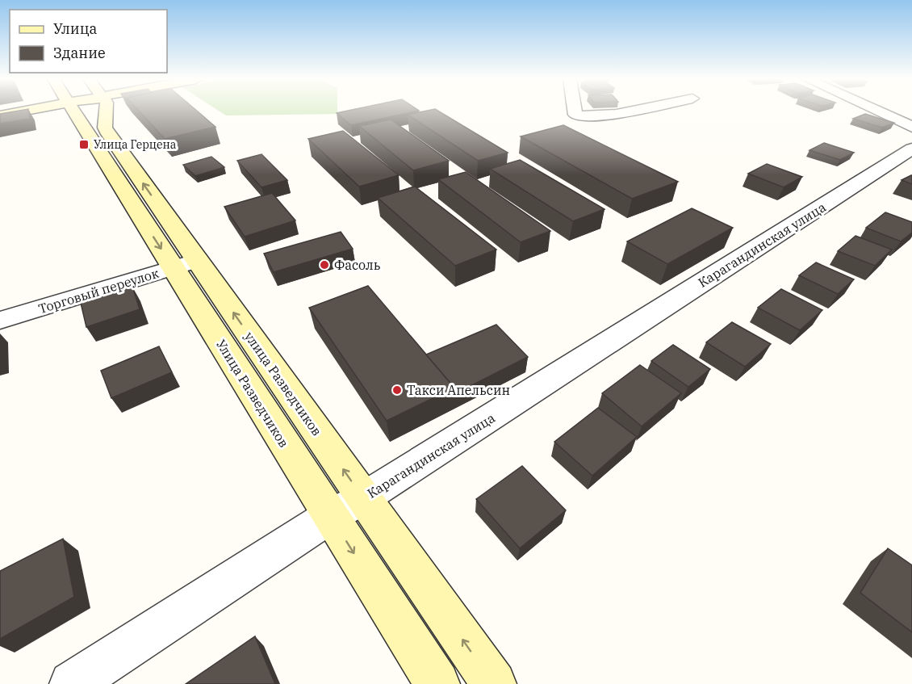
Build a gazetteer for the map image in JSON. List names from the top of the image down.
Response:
{
  "streets": {
    "main road": ["улица Разведчиков", "Улица Разведчиков"],
    "street": ["Карагандинская улица", "Торговый переулок"]
  },
  "crossings": [
    ["Карагандинская улица", "улица Разведчиков"],
    ["Карагандинская улица", "Улица Разведчиков"],
    ["Торговый переулок", "улица Разведчиков"],
    ["Торговый переулок", "Улица Разведчиков"],
    ["улица Разведчиков", "Улица Разведчиков"]
  ],
  "one_way": ["улица Разведчиков", "Улица Разведчиков"],
  "places": {
    "transit": ["Улица Герцена"],
    "other": ["Фасоль", "Такси Апельсин"]
  },
  "legend": ["Улица", "Здание"]
}
